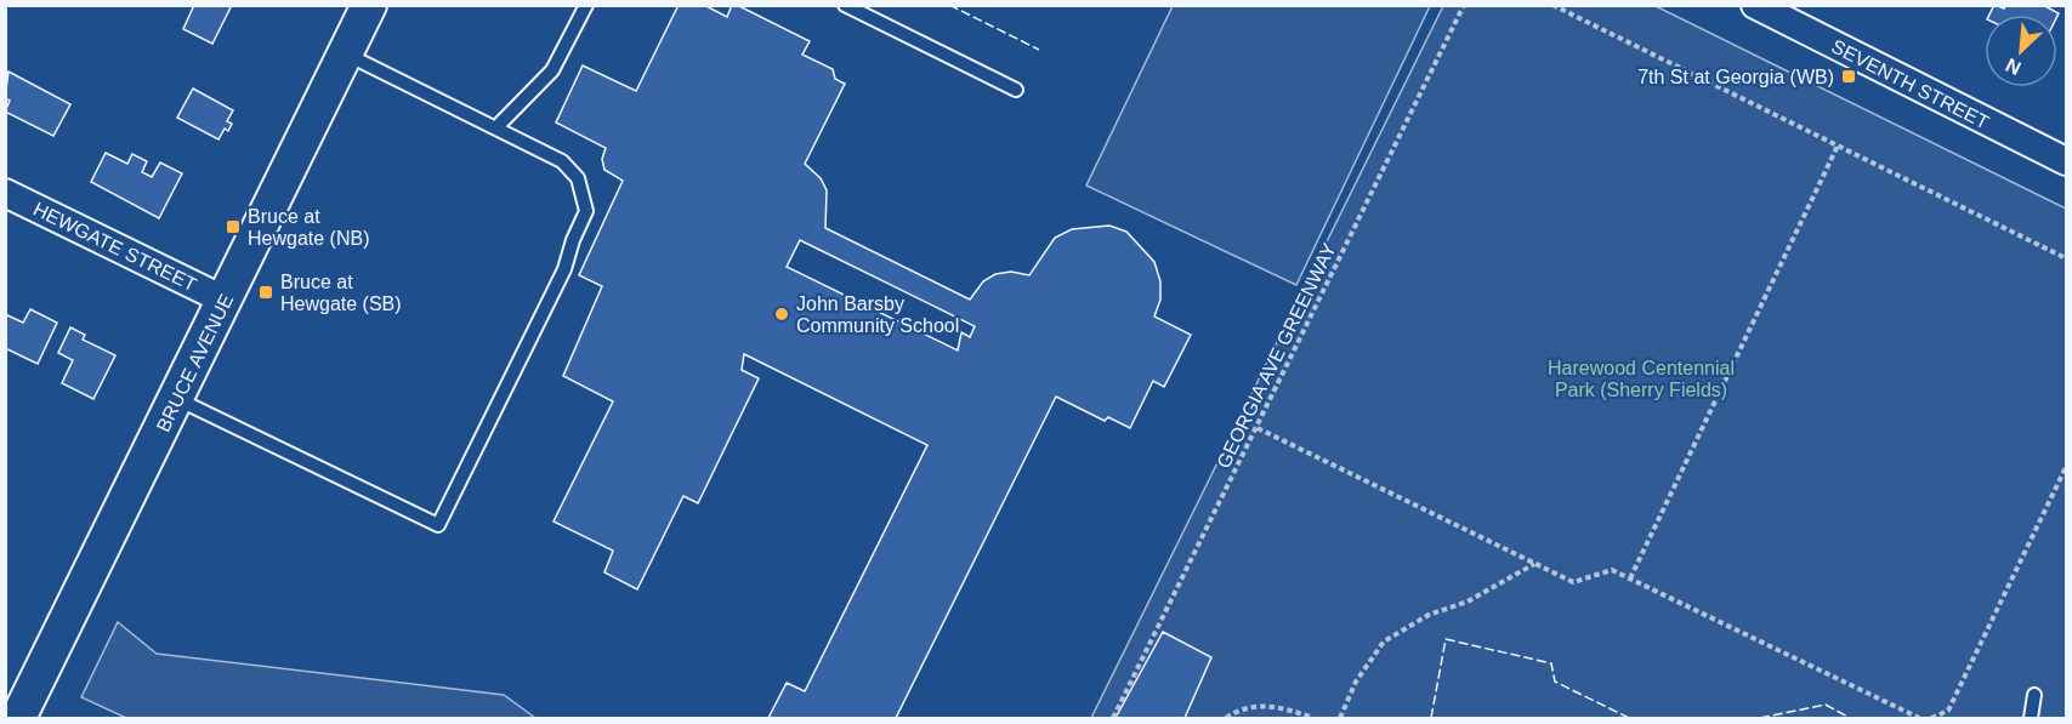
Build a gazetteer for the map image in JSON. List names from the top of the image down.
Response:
{
  "streets": {
    "street": ["SEVENTH STREET", "HEWGATE STREET", "BRUCE AVENUE"],
    "path": ["GEORGIA AVE GREENWAY"]
  },
  "crossings": [
    ["HEWGATE STREET", "BRUCE AVENUE"]
  ],
  "parks": ["Harewood Centennial Park (Sherry Fields)"],
  "places": {
    "transit": ["7th St at Georgia (WB)", "Bruce at Hewgate (NB)", "Bruce at Hewgate (SB)"],
    "other": ["John Barsby Community School"]
  },
  "north": "bottom left"
}
